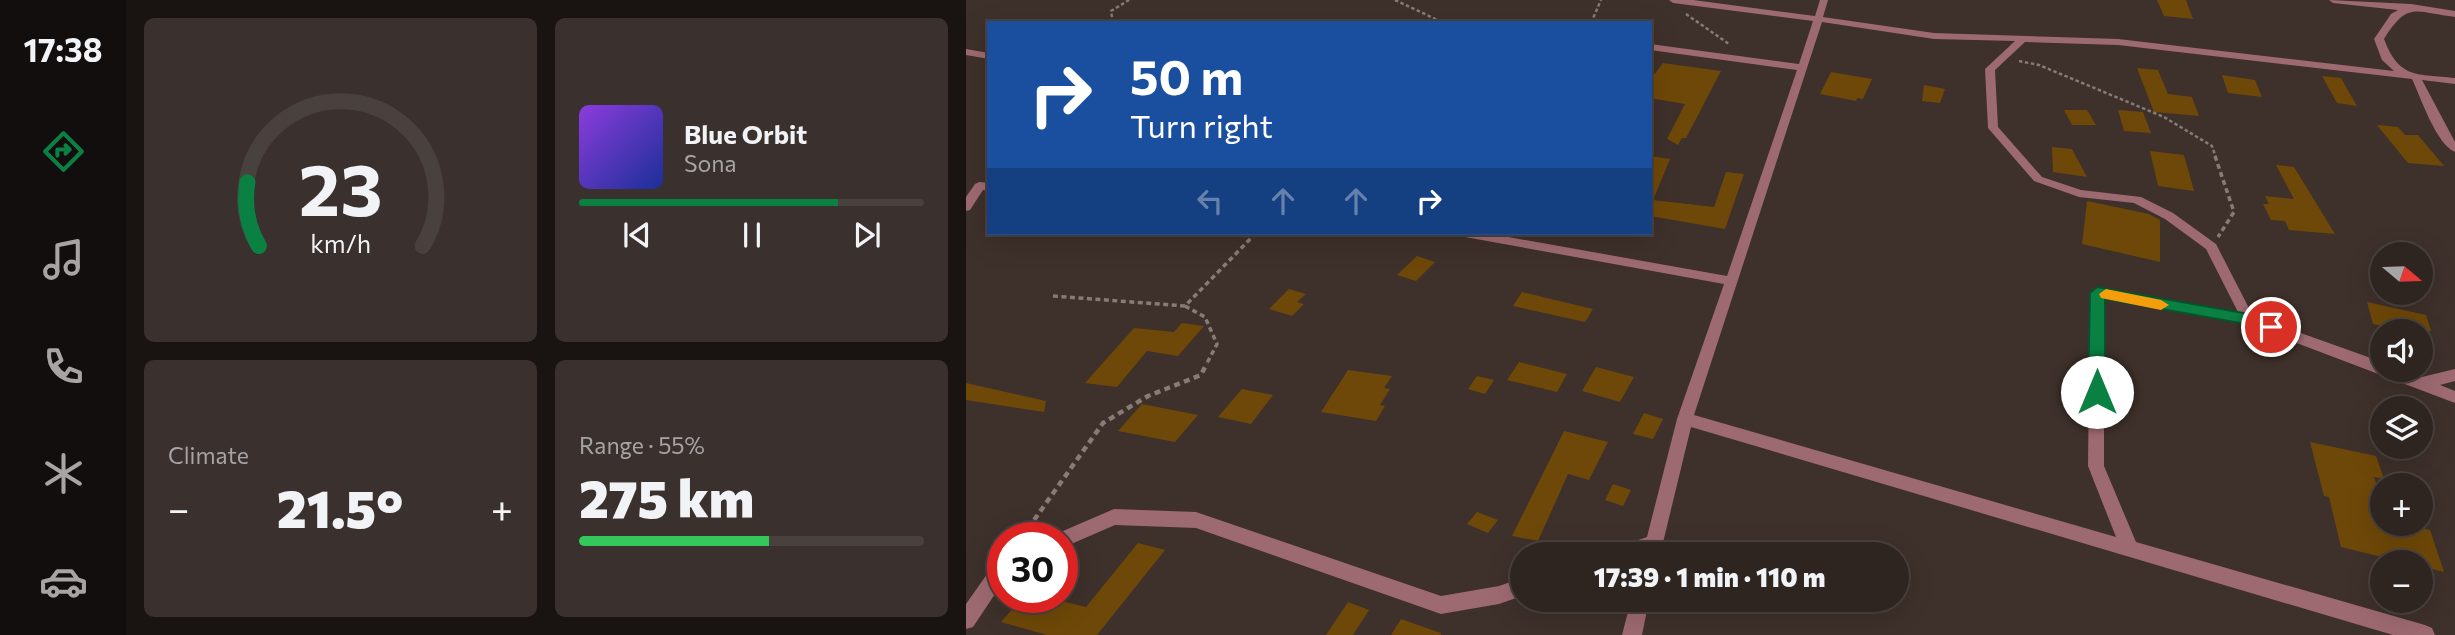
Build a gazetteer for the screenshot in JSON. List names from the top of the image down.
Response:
{
  "north": "right",
  "page": {
    "tabs": "17:38",
    "turn": ["50 m", "Turn right"],
    "song": ["Blue Orbit", "Sona"],
    "map_buttons": ["+", "−"],
    "tile": [
      "Climate",
      ["Range · 55%", "275 km"]
    ],
    "heat": ["−", "21.5°", "+"],
    "limit": "30",
    "trip": "17:39 · 1 min · 110 m",
    "gauge": ["23", "km/h"]
  }
}
